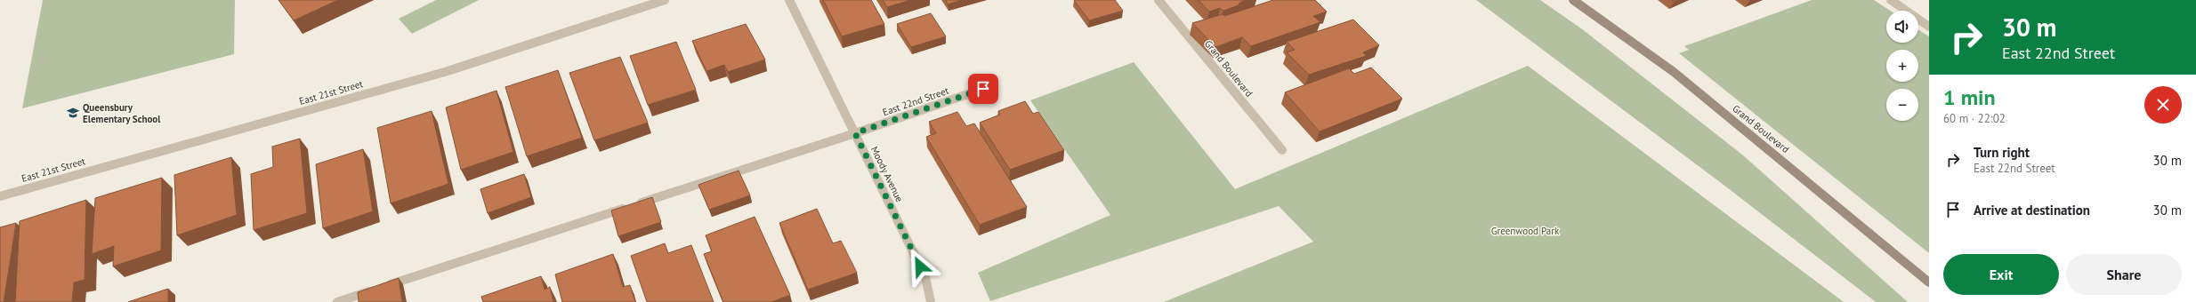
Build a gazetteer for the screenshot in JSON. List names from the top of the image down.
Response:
{
  "streets": {
    "street": [
      "Grand Boulevard",
      "East 21st Street",
      "East 22nd Street",
      "Moody Avenue"
    ]
  },
  "crossings": [
    ["East 22nd Street", "Moody Avenue"]
  ],
  "parks": ["Greenwood Park"],
  "places": {
    "school or university": ["Queensbury Elementary School"]
  },
  "page": {
    "turn": ["30 m", "East 22nd Street"],
    "map_buttons": ["+", "−"],
    "heading": ["1 min", "60 m · 22:02"],
    "list": [
      {
        "name": "Turn right",
        "note": "East 22nd Street",
        "value": "30 m"
      },
      {
        "name": "Arrive at destination",
        "value": "30 m"
      }
    ],
    "buttons": ["Exit", "Share"]
  }
}
